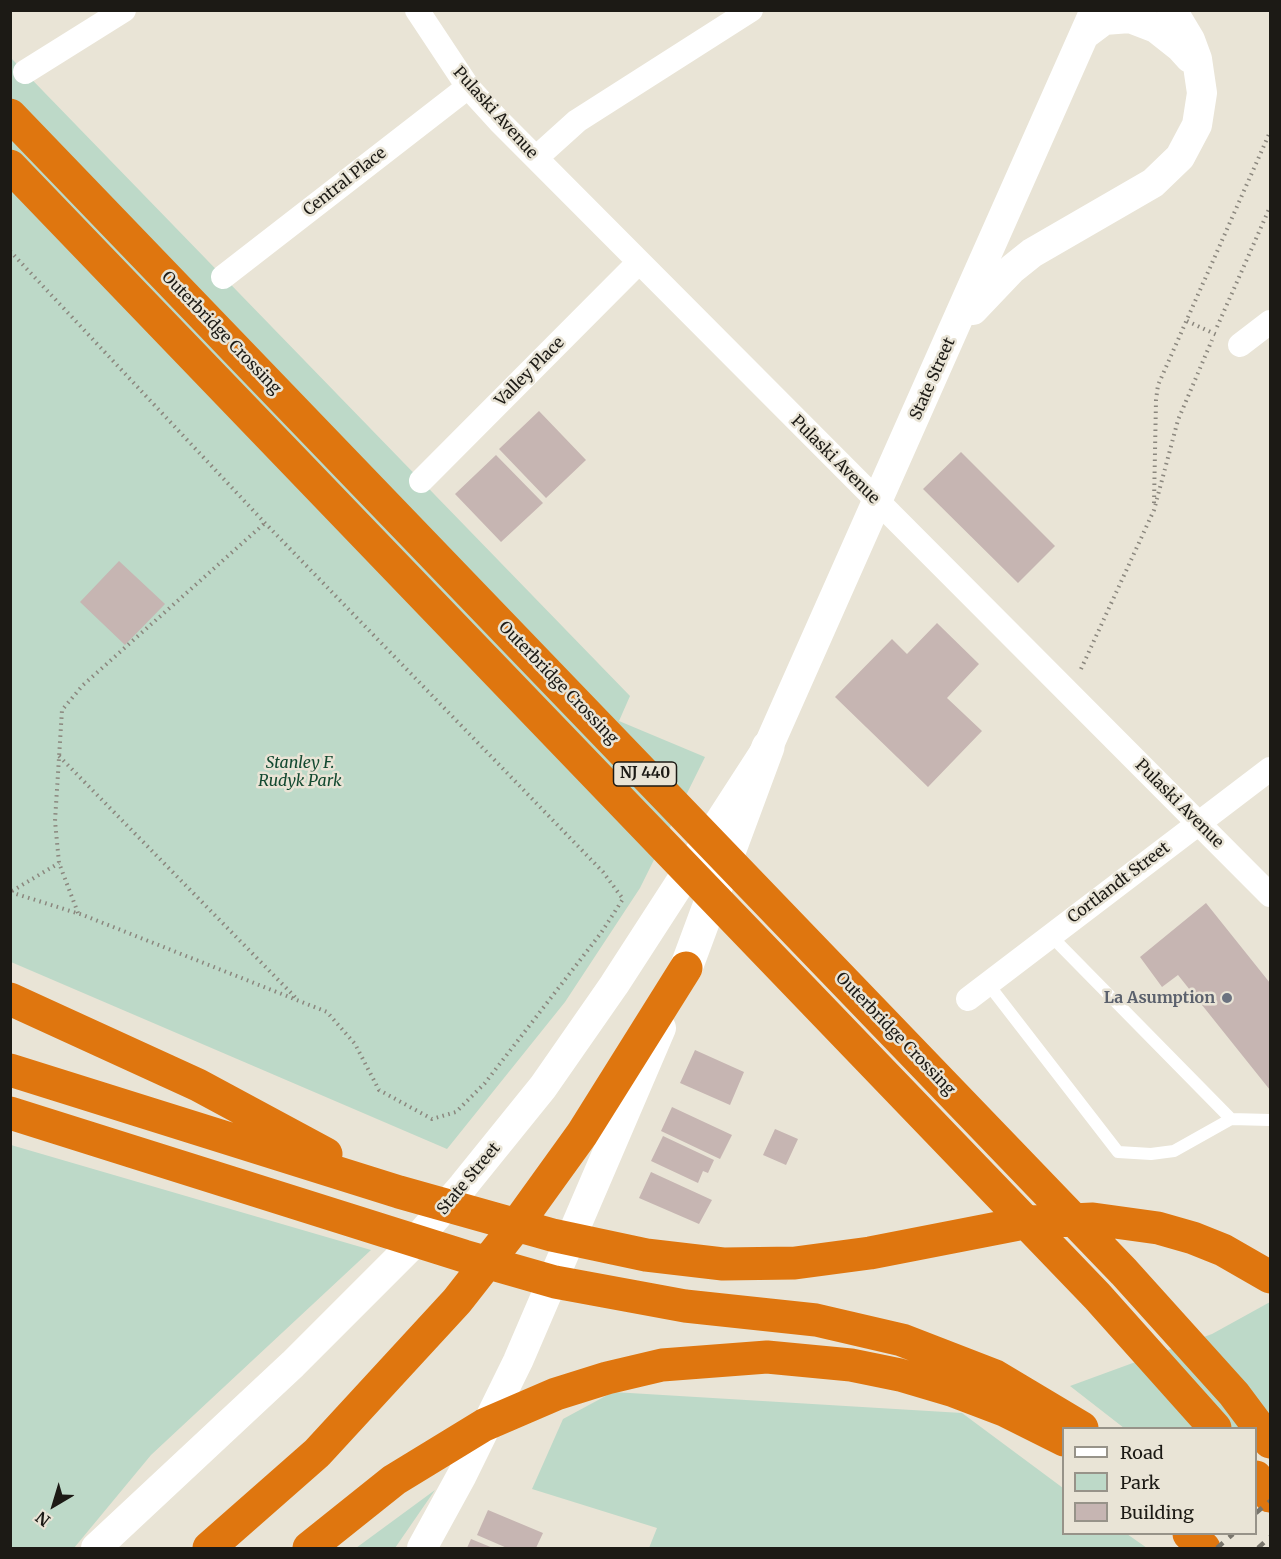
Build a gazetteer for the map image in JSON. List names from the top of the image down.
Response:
{
  "streets": {
    "highway": ["Outerbridge Crossing", "NJ 440"],
    "main road": ["State Street"],
    "street": [
      "Pulaski Avenue",
      "Central Place",
      "Valley Place",
      "Cortlandt Street"
    ]
  },
  "crossings": [
    ["Pulaski Avenue", "Central Place"],
    ["Pulaski Avenue", "Valley Place"],
    ["Pulaski Avenue", "State Street"],
    ["Pulaski Avenue", "Cortlandt Street"]
  ],
  "parks": ["Stanley F. Rudyk Park"],
  "places": ["La Asumption"],
  "legend": ["Road", "Park", "Building"],
  "north": "bottom left"
}
